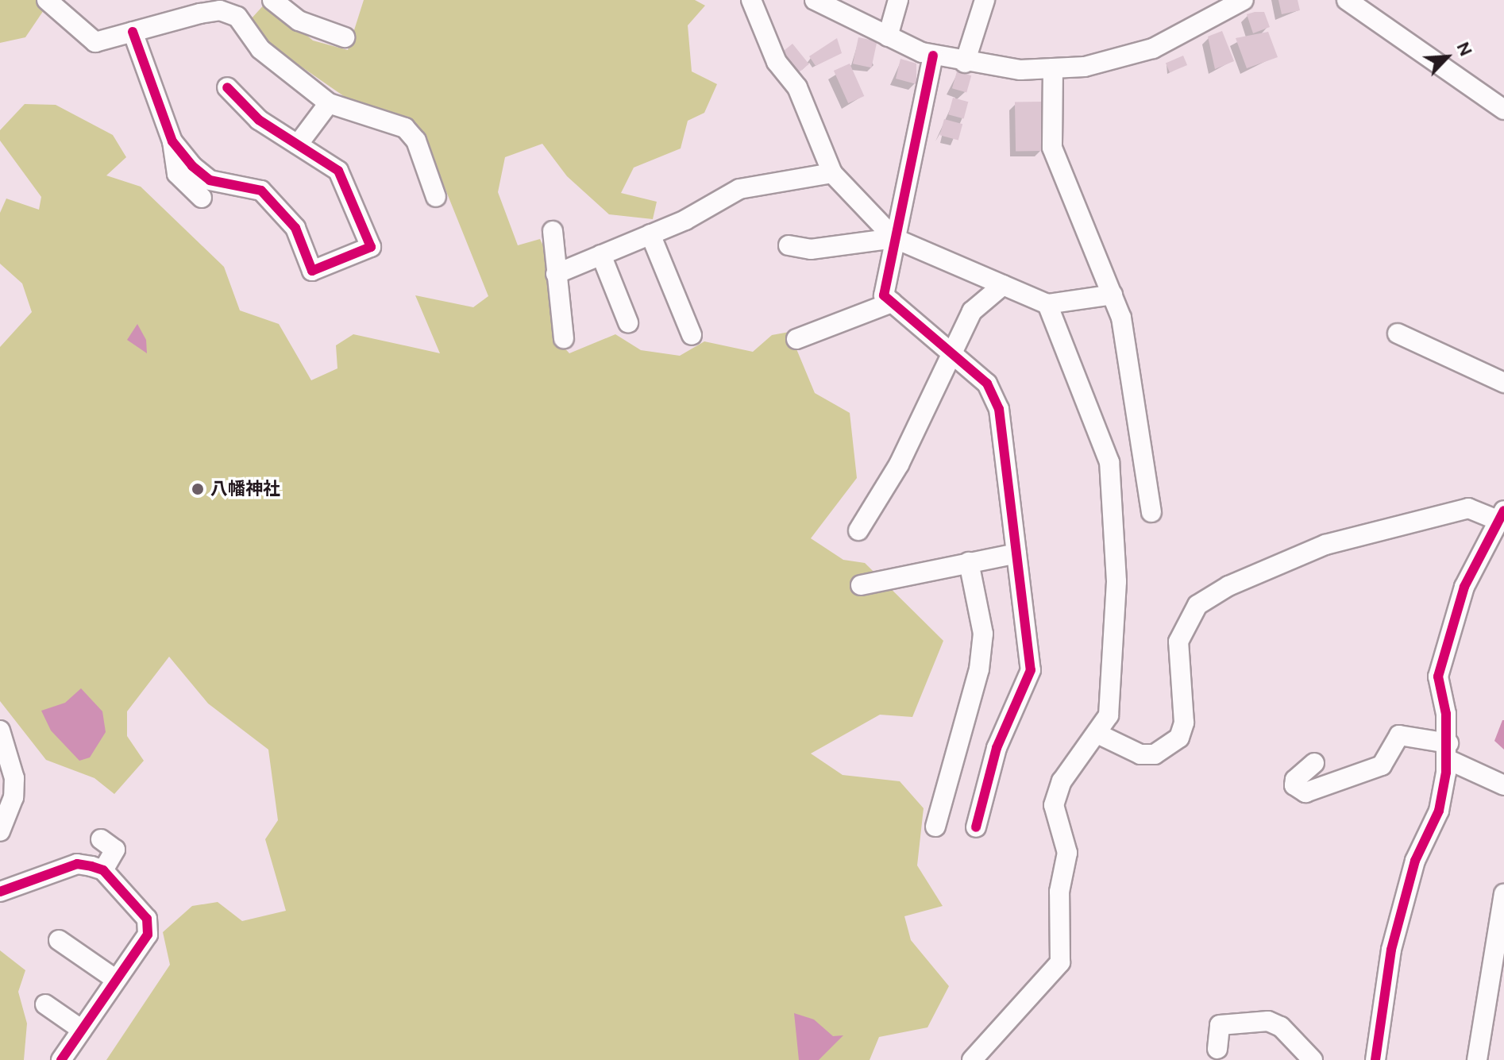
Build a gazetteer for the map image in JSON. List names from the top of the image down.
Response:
{
  "places": ["八幡神社"],
  "north": "top right"
}
